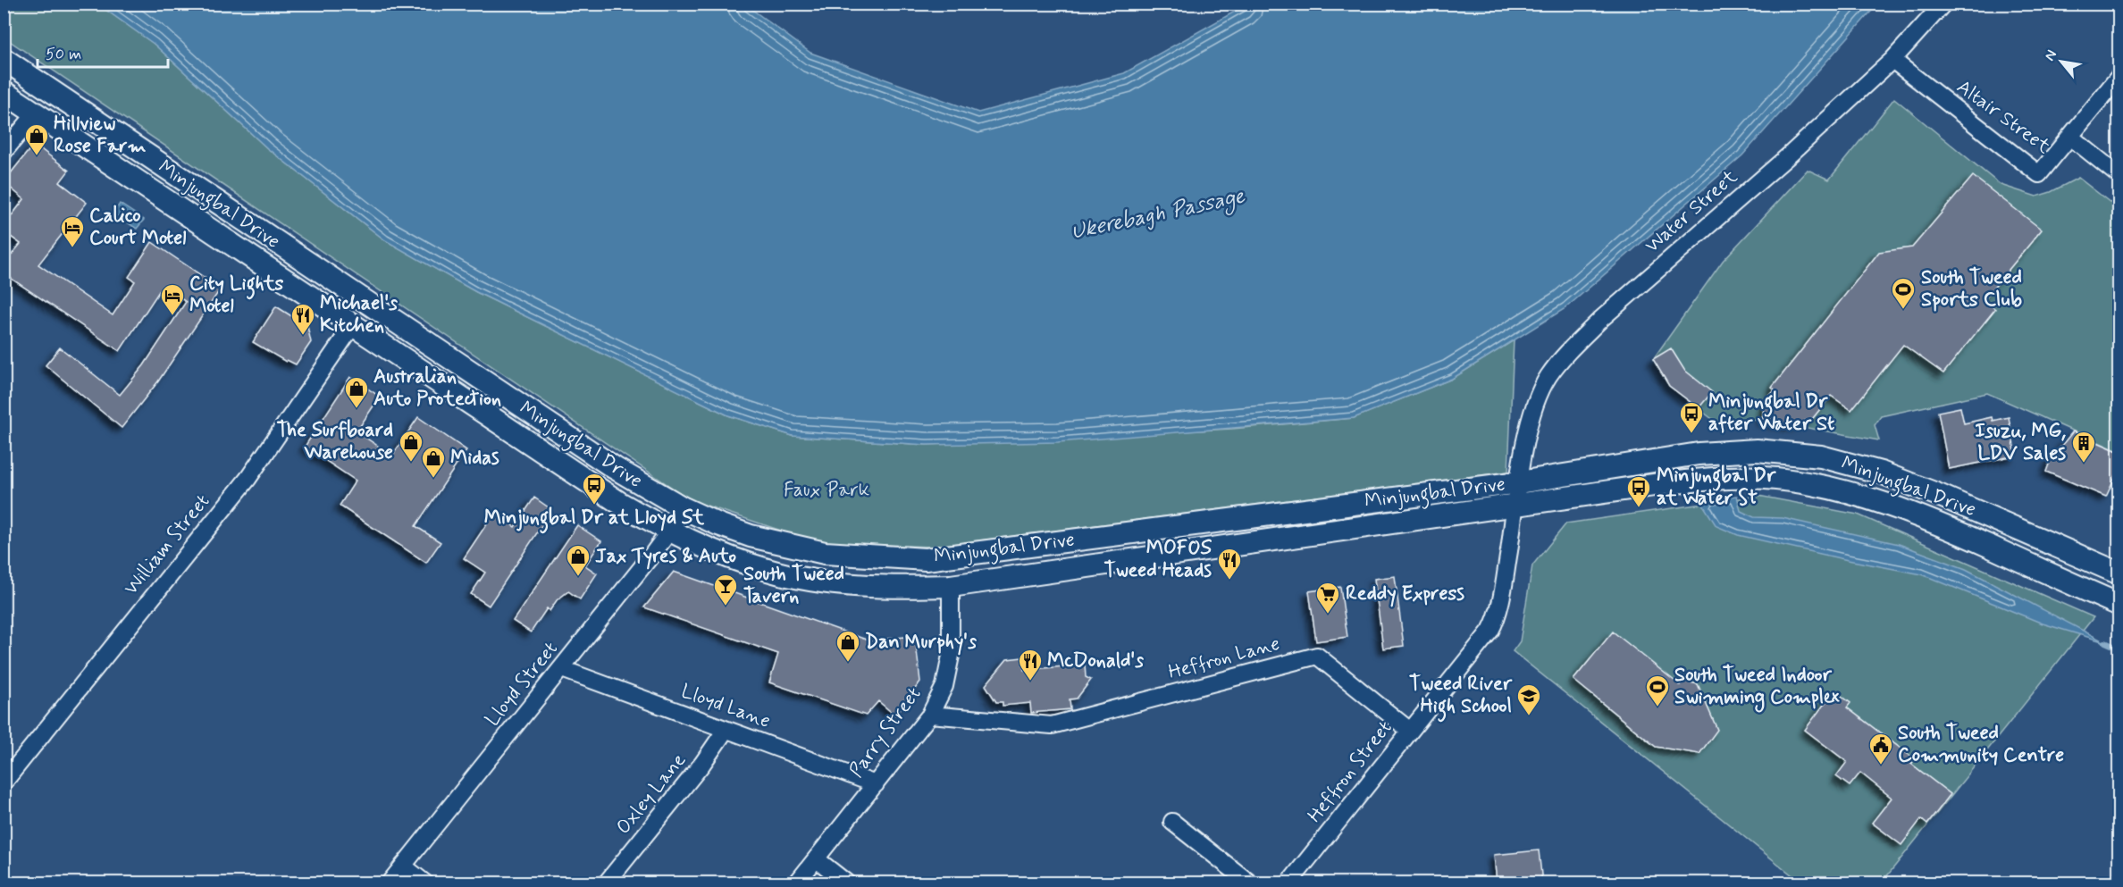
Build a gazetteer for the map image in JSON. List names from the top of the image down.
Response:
{
  "streets": {
    "main road": ["Minjungbal Drive"],
    "street": [
      "Altair Street",
      "Water Street",
      "William Street",
      "Heffron Lane",
      "Lloyd Street",
      "Lloyd Lane",
      "Parry Street",
      "Heffron Street",
      "Oxley Lane"
    ]
  },
  "crossings": [
    ["Altair Street", "Water Street"],
    ["Minjungbal Drive", "Water Street"],
    ["Minjungbal Drive", "William Street"],
    ["Minjungbal Drive", "Lloyd Street"],
    ["Minjungbal Drive", "Parry Street"],
    ["Minjungbal Drive", "Heffron Street"],
    ["Water Street", "Heffron Street"],
    ["Heffron Lane", "Parry Street"],
    ["Heffron Lane", "Heffron Street"],
    ["Lloyd Street", "Lloyd Lane"],
    ["Lloyd Lane", "Parry Street"],
    ["Lloyd Lane", "Oxley Lane"]
  ],
  "water": ["Ukerebagh Passage"],
  "parks": ["Faux Park"],
  "places": {
    "shop": [
      "Hillview Rose Farm",
      "Australian Auto Protection",
      "The Surfboard Warehouse",
      "Midas",
      "Jax Tyres & Auto",
      "Dan Murphy's"
    ],
    "hotel": ["Calico Court Motel", "City Lights Motel"],
    "sports": ["South Tweed Sports Club", "South Tweed Indoor Swimming Complex"],
    "restaurant": ["Michael's Kitchen", "MOFOS Tweed Heads", "McDonald's"],
    "bus stop": ["Minjungbal Dr after Water St", "Minjungbal Dr at Lloyd St", "Minjungbal Dr at Water St"],
    "building": ["Isuzu, MG, LDV Sales"],
    "bar": ["South Tweed Tavern"],
    "supermarket": ["Reddy Express"],
    "school or university": ["Tweed River High School"],
    "public building": ["South Tweed Community Centre"]
  },
  "scale_bar": "50 m",
  "north": "top left"
}
